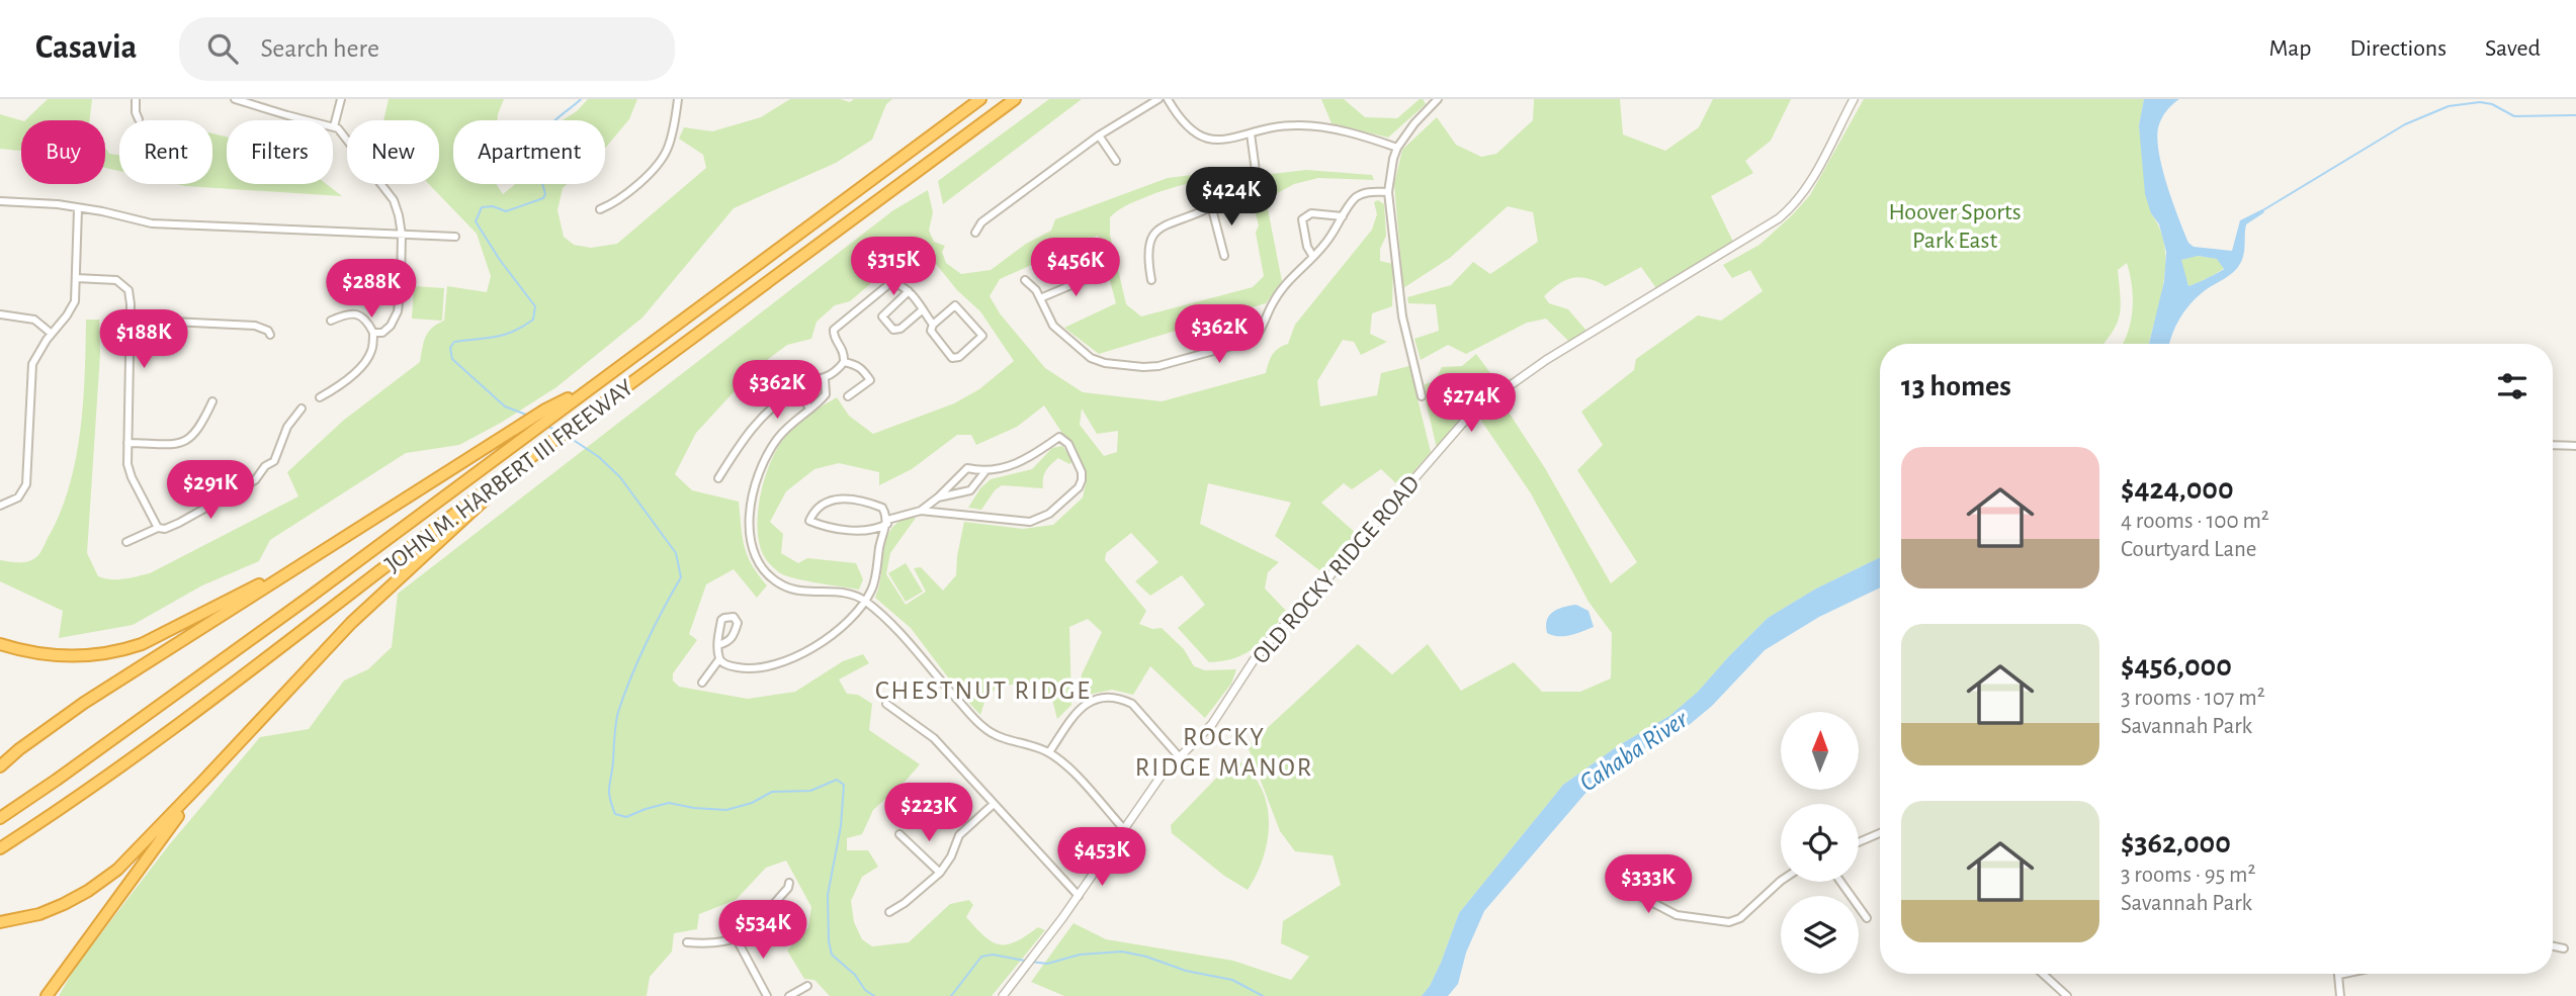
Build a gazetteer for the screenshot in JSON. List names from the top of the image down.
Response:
{
  "streets": {
    "highway": ["JOHN M. HARBERT III FREEWAY"],
    "street": ["OLD ROCKY RIDGE ROAD"]
  },
  "districts": ["CHESTNUT RIDGE", "ROCKY RIDGE MANOR"],
  "water": ["Cahaba River"],
  "parks": ["Hoover Sports Park East"],
  "north": "top",
  "page": {
    "header": "Casavia",
    "search": "Search here",
    "nav": ["Map", "Directions", "Saved"],
    "chip": [
      "Buy",
      "Rent",
      "Filters",
      "New",
      "Apartment"
    ],
    "price": [
      "$424K",
      "$315K",
      "$456K",
      "$288K",
      "$362K",
      "$188K",
      "$362K",
      "$274K",
      "$291K",
      "$223K",
      "$453K",
      "$333K",
      "$534K"
    ],
    "heading": "13 homes",
    "list": [
      {
        "name": "$424,000",
        "note": "4 rooms · 100 m² · Courtyard Lane"
      },
      {
        "name": "$456,000",
        "note": "3 rooms · 107 m² · Savannah Park"
      },
      {
        "name": "$362,000",
        "note": "3 rooms · 95 m² · Savannah Park"
      }
    ]
  }
}
